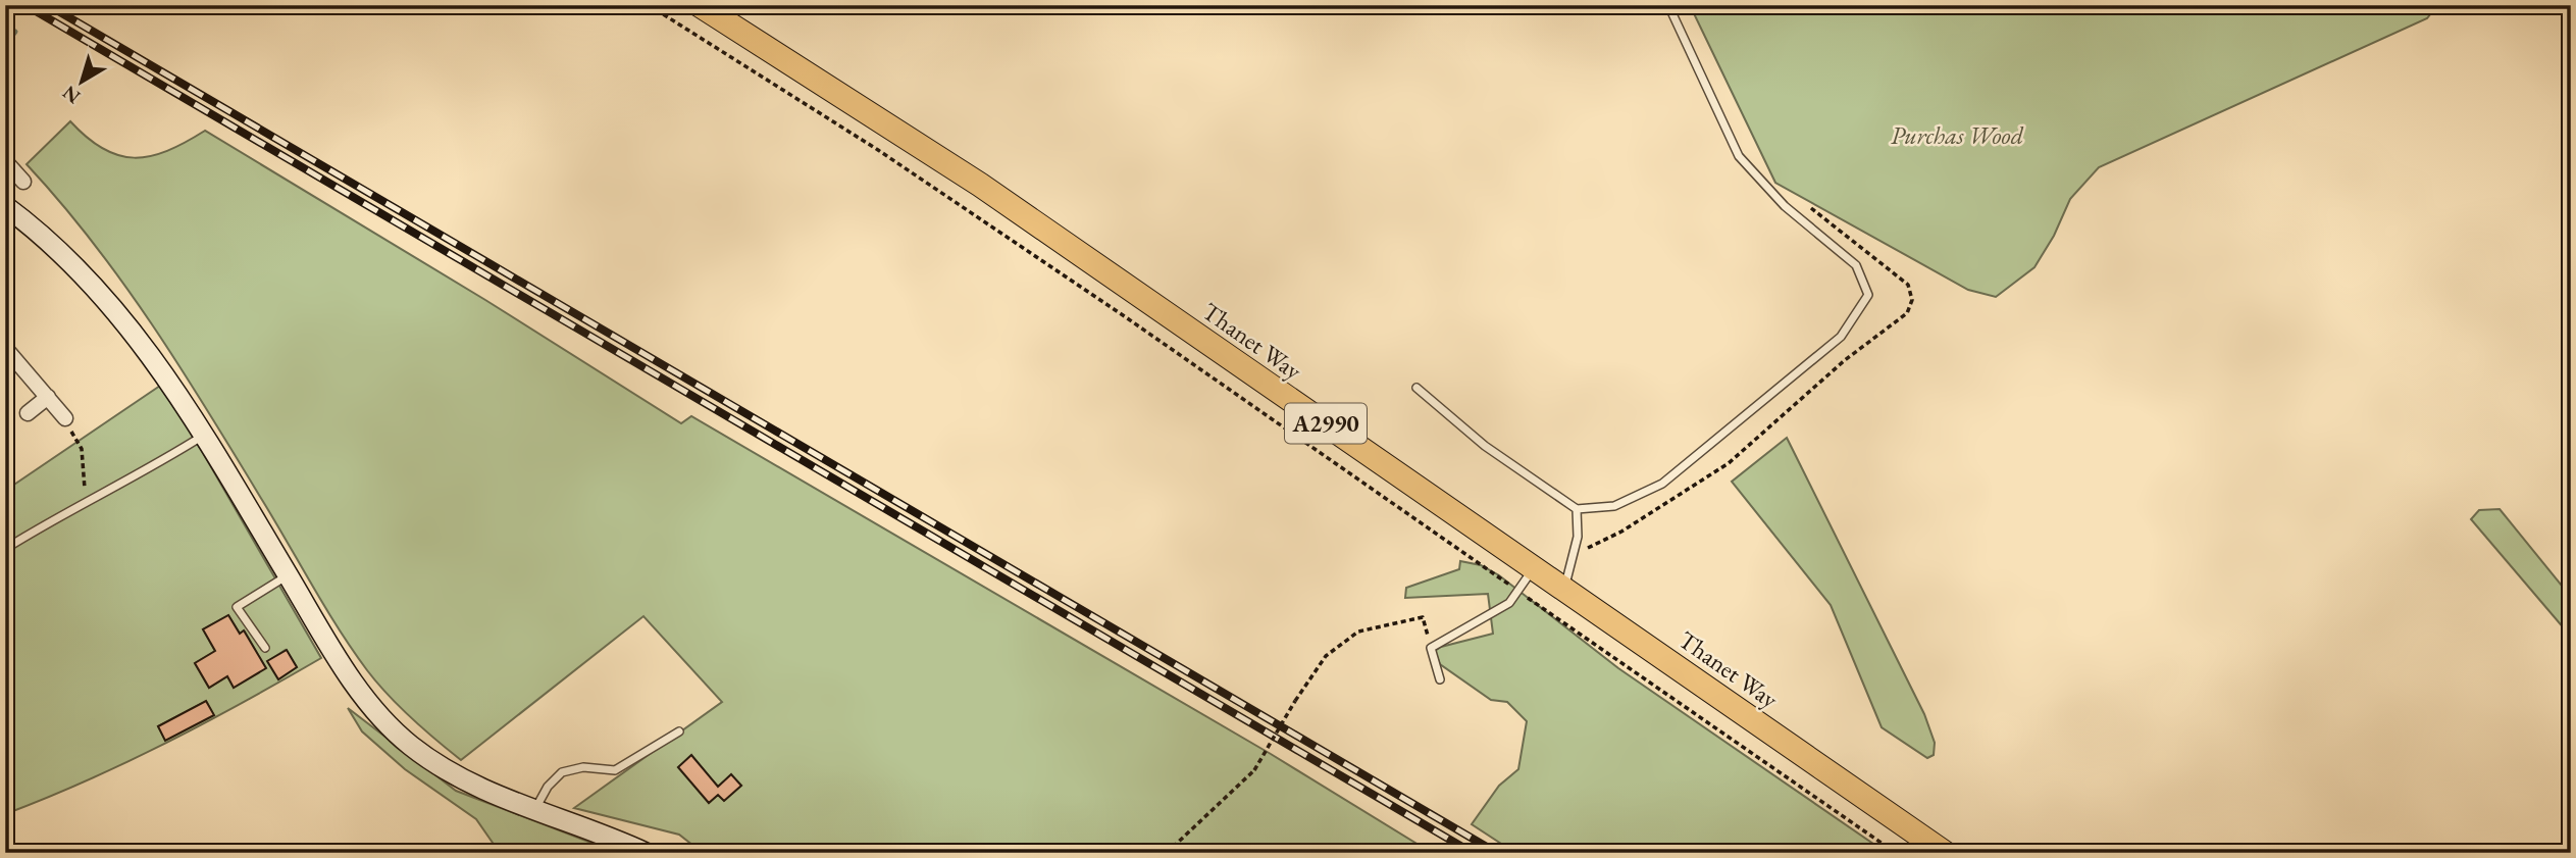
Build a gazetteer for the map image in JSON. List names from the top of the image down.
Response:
{
  "streets": {
    "main road": ["Thanet Way", "A2990"]
  },
  "parks": ["Purchas Wood"],
  "north": "bottom left"
}
